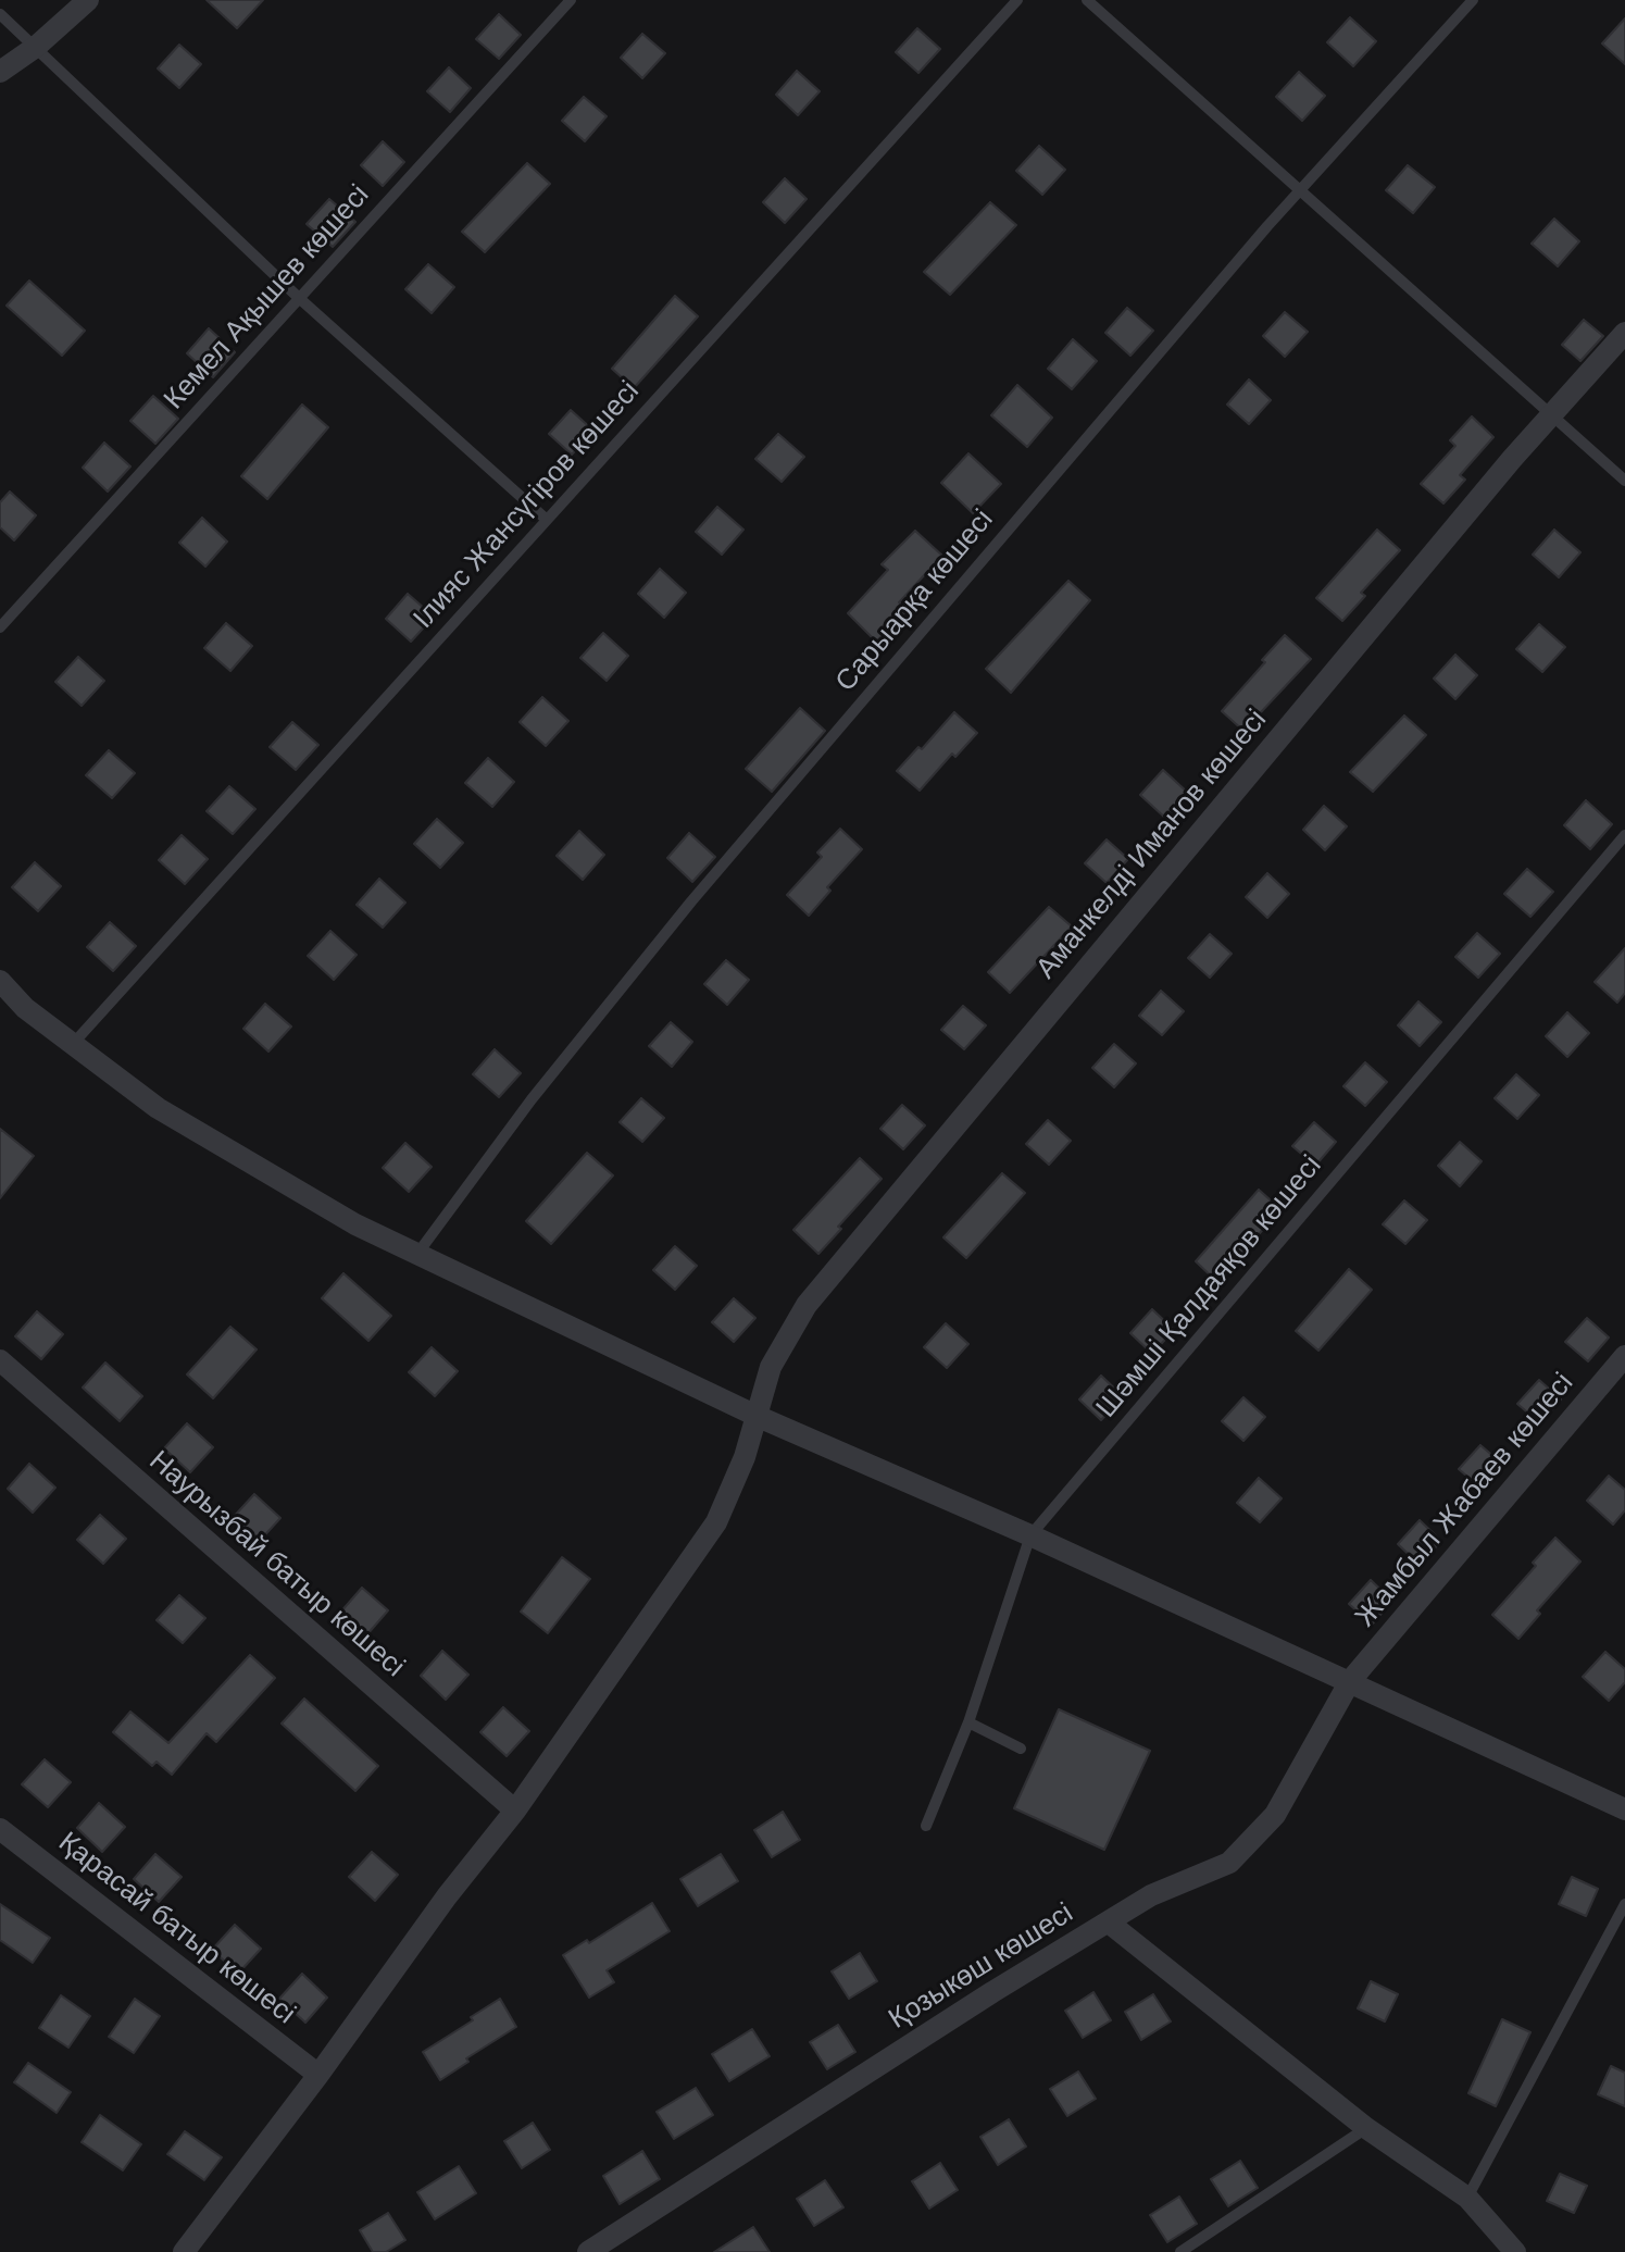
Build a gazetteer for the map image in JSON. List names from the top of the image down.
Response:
{
  "streets": {
    "street": [
      "Аманкелді Иманов көшесі",
      "Жамбыл Жабаев көшесі",
      "Наурызбай батыр көшесі",
      "Қарасай батыр көшесі",
      "Қозыкөш көшесі"
    ],
    "lane": [
      "Кемел Ақышев көшесі",
      "Ілияс Жансүгіров көшесі",
      "Сарыарқа көшесі",
      "Шәмші Қалдаяқов көшесі"
    ]
  },
  "crossings": [
    ["Аманкелді Иманов көшесі", "Наурызбай батыр көшесі"],
    ["Аманкелді Иманов көшесі", "Қарасай батыр көшесі"],
    ["Жамбыл Жабаев көшесі", "Қозыкөш көшесі"]
  ]
}
